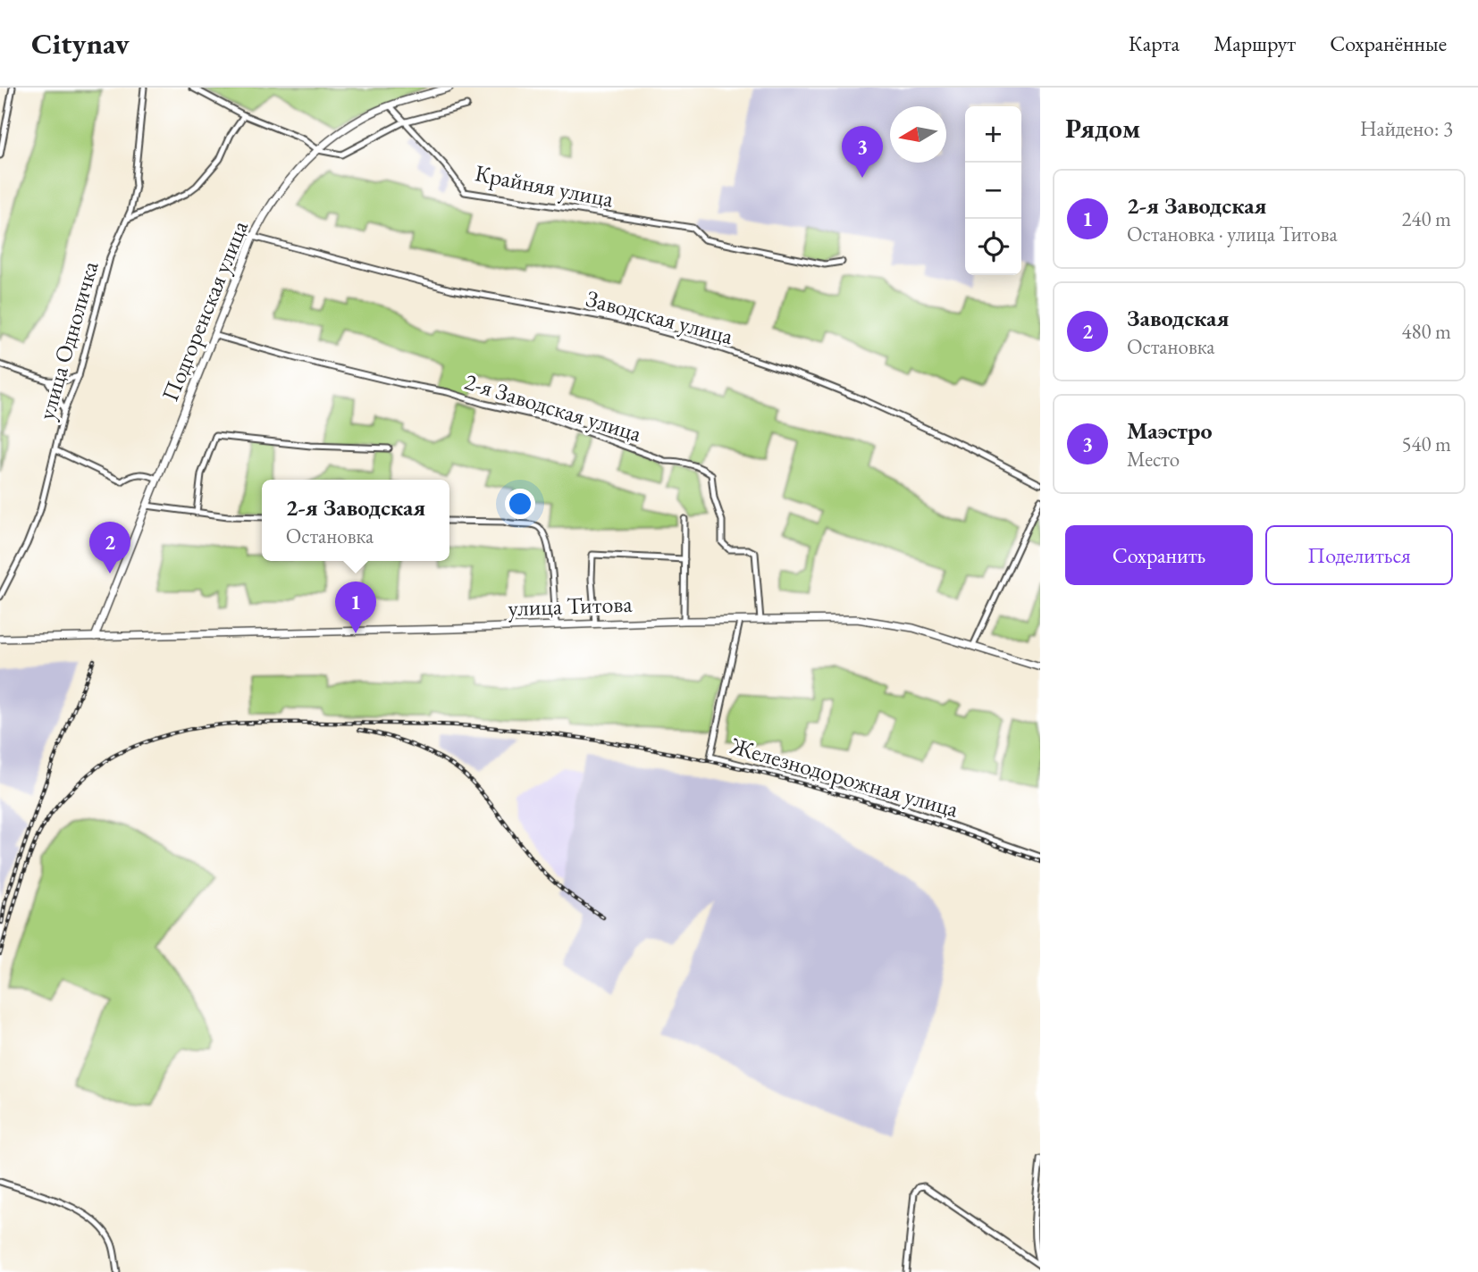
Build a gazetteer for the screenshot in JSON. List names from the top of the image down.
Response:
{
  "streets": {
    "main road": ["Подгоренская улица", "улица Титова"],
    "street": [
      "Крайняя улица",
      "Заводская улица",
      "улица Одноличка",
      "2-я Заводская улица",
      "Железнодорожная улица"
    ]
  },
  "crossings": [
    ["Крайняя улица", "Подгоренская улица"],
    ["Подгоренская улица", "Заводская улица"],
    ["Подгоренская улица", "2-я Заводская улица"],
    ["Подгоренская улица", "улица Титова"],
    ["2-я Заводская улица", "улица Титова"],
    ["улица Титова", "Железнодорожная улица"]
  ],
  "north": "left",
  "page": {
    "header": "Citynav",
    "nav": ["Карта", "Маршрут", "Сохранённые"],
    "heading": ["Рядом", "Найдено: 3"],
    "map_buttons": ["+", "−"],
    "pins": ["3", "2", "1"],
    "list": [
      {
        "mark": "1",
        "name": "2-я Заводская",
        "note": "Остановка · улица Титова",
        "value": "240 m"
      },
      {
        "mark": "2",
        "name": "Заводская",
        "note": "Остановка",
        "value": "480 m"
      },
      {
        "mark": "3",
        "name": "Маэстро",
        "note": "Место",
        "value": "540 m"
      }
    ],
    "popup": ["2-я Заводская", "Остановка"],
    "buttons": ["Сохранить", "Поделиться"]
  }
}
